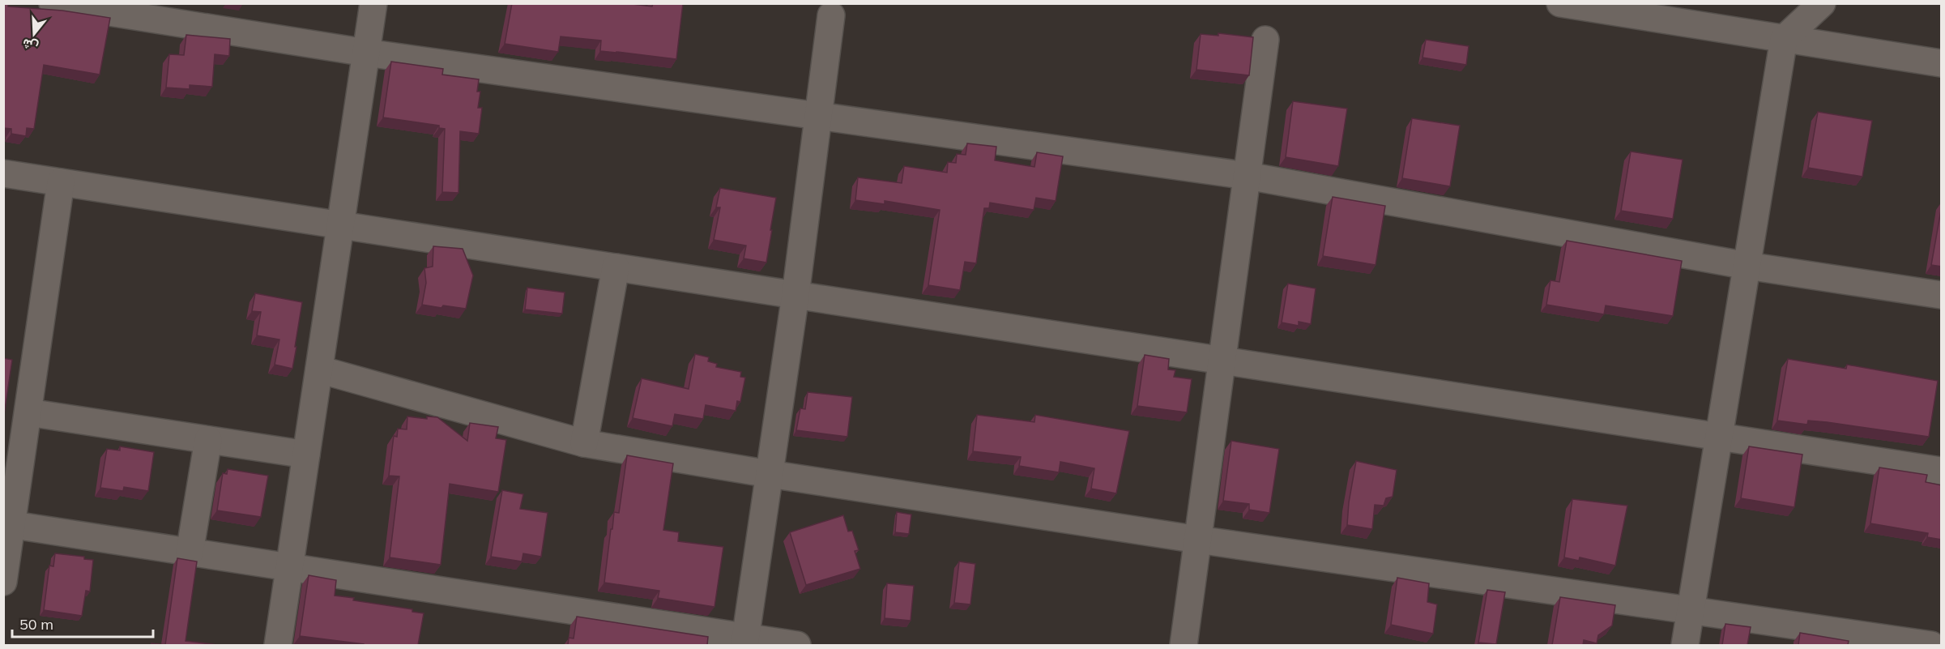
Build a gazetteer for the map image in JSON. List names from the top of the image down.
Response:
{
  "scale_bar": "50 m",
  "north": "bottom"
}
